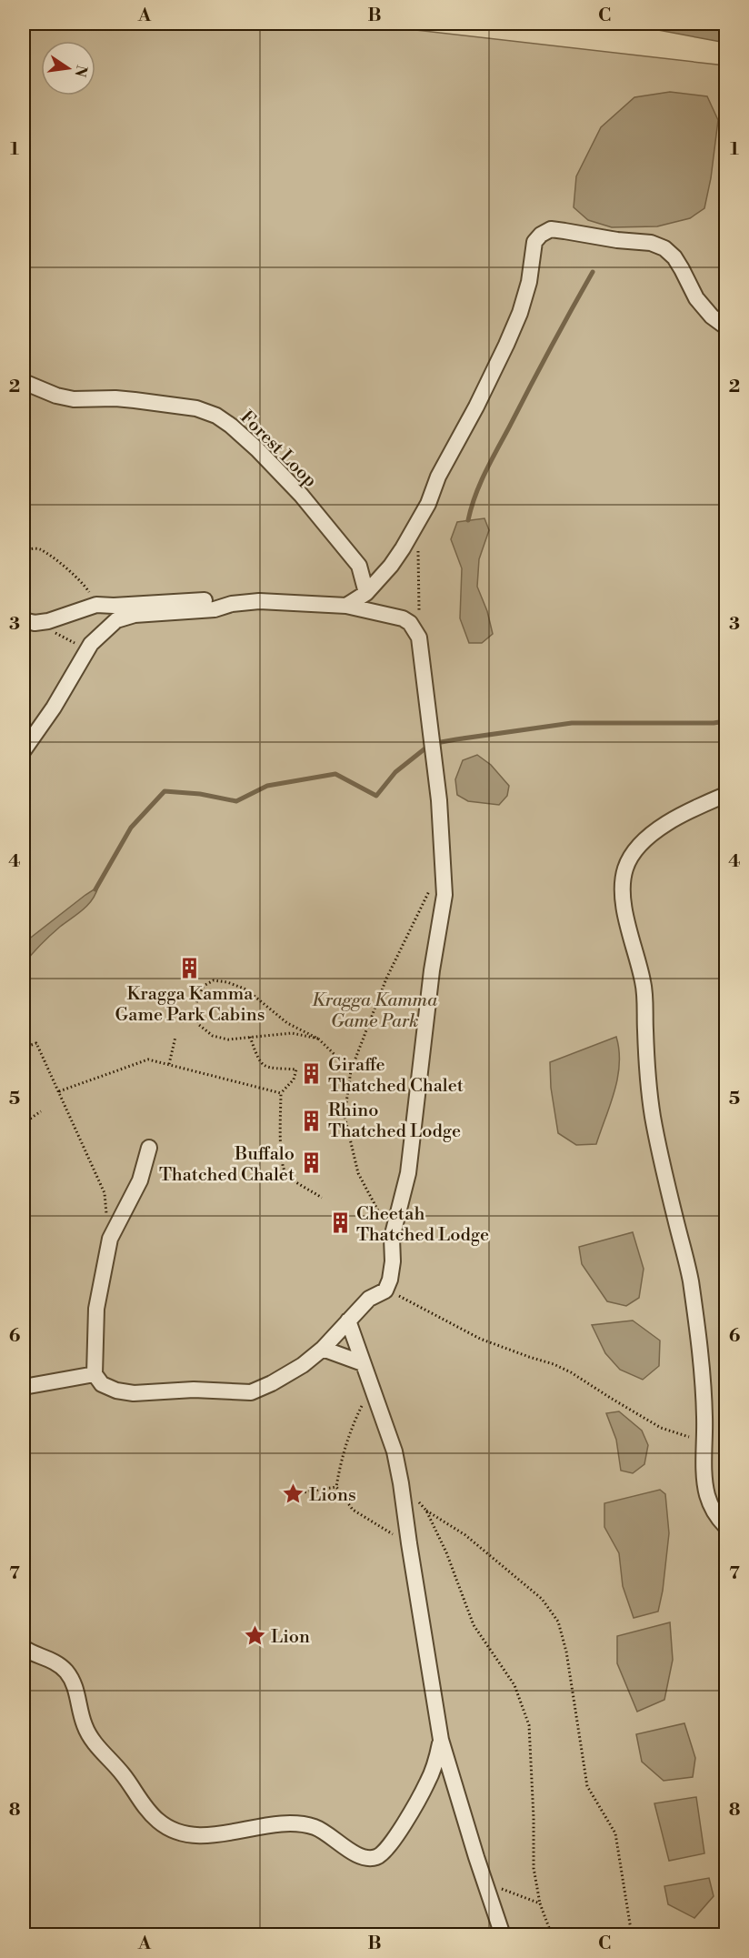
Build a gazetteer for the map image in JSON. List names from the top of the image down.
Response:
{
  "streets": {
    "lane": ["Forest Loop"]
  },
  "parks": ["Kragga Kamma Game Park"],
  "places": {
    "building": [
      "Kragga Kamma Game Park Cabins",
      "Giraffe Thatched Chalet",
      "Rhino Thatched Lodge",
      "Buffalo Thatched Chalet",
      "Cheetah Thatched Lodge"
    ],
    "place": ["Lions", "Lion"]
  },
  "north": "right",
  "grid": {
    "columns": ["A", "B", "C"],
    "rows": [
      "1",
      "2",
      "3",
      "4",
      "5",
      "6",
      "7",
      "8"
    ]
  }
}
